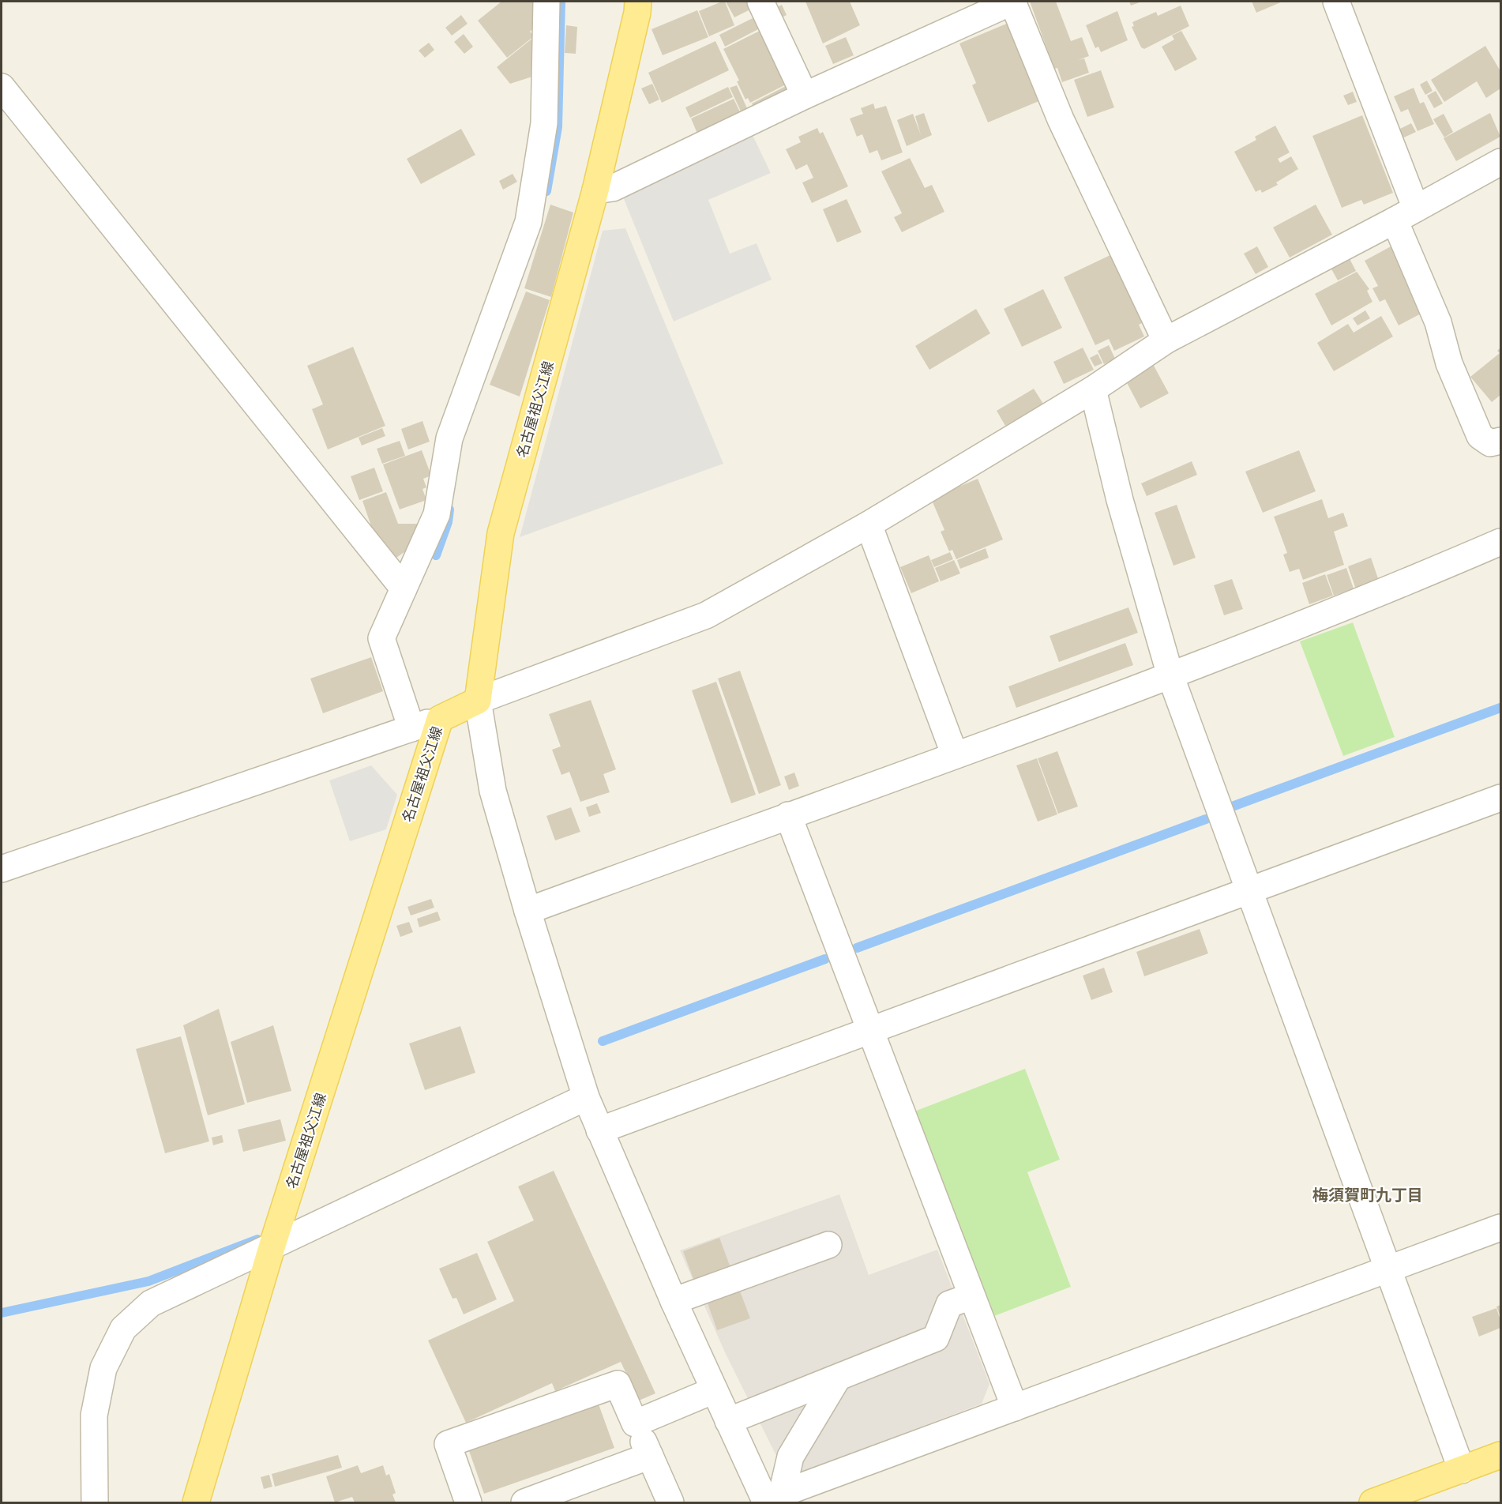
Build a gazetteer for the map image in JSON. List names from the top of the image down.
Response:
{
  "streets": {
    "main road": ["名古屋祖父江線"]
  },
  "districts": ["梅須賀町九丁目"]
}
